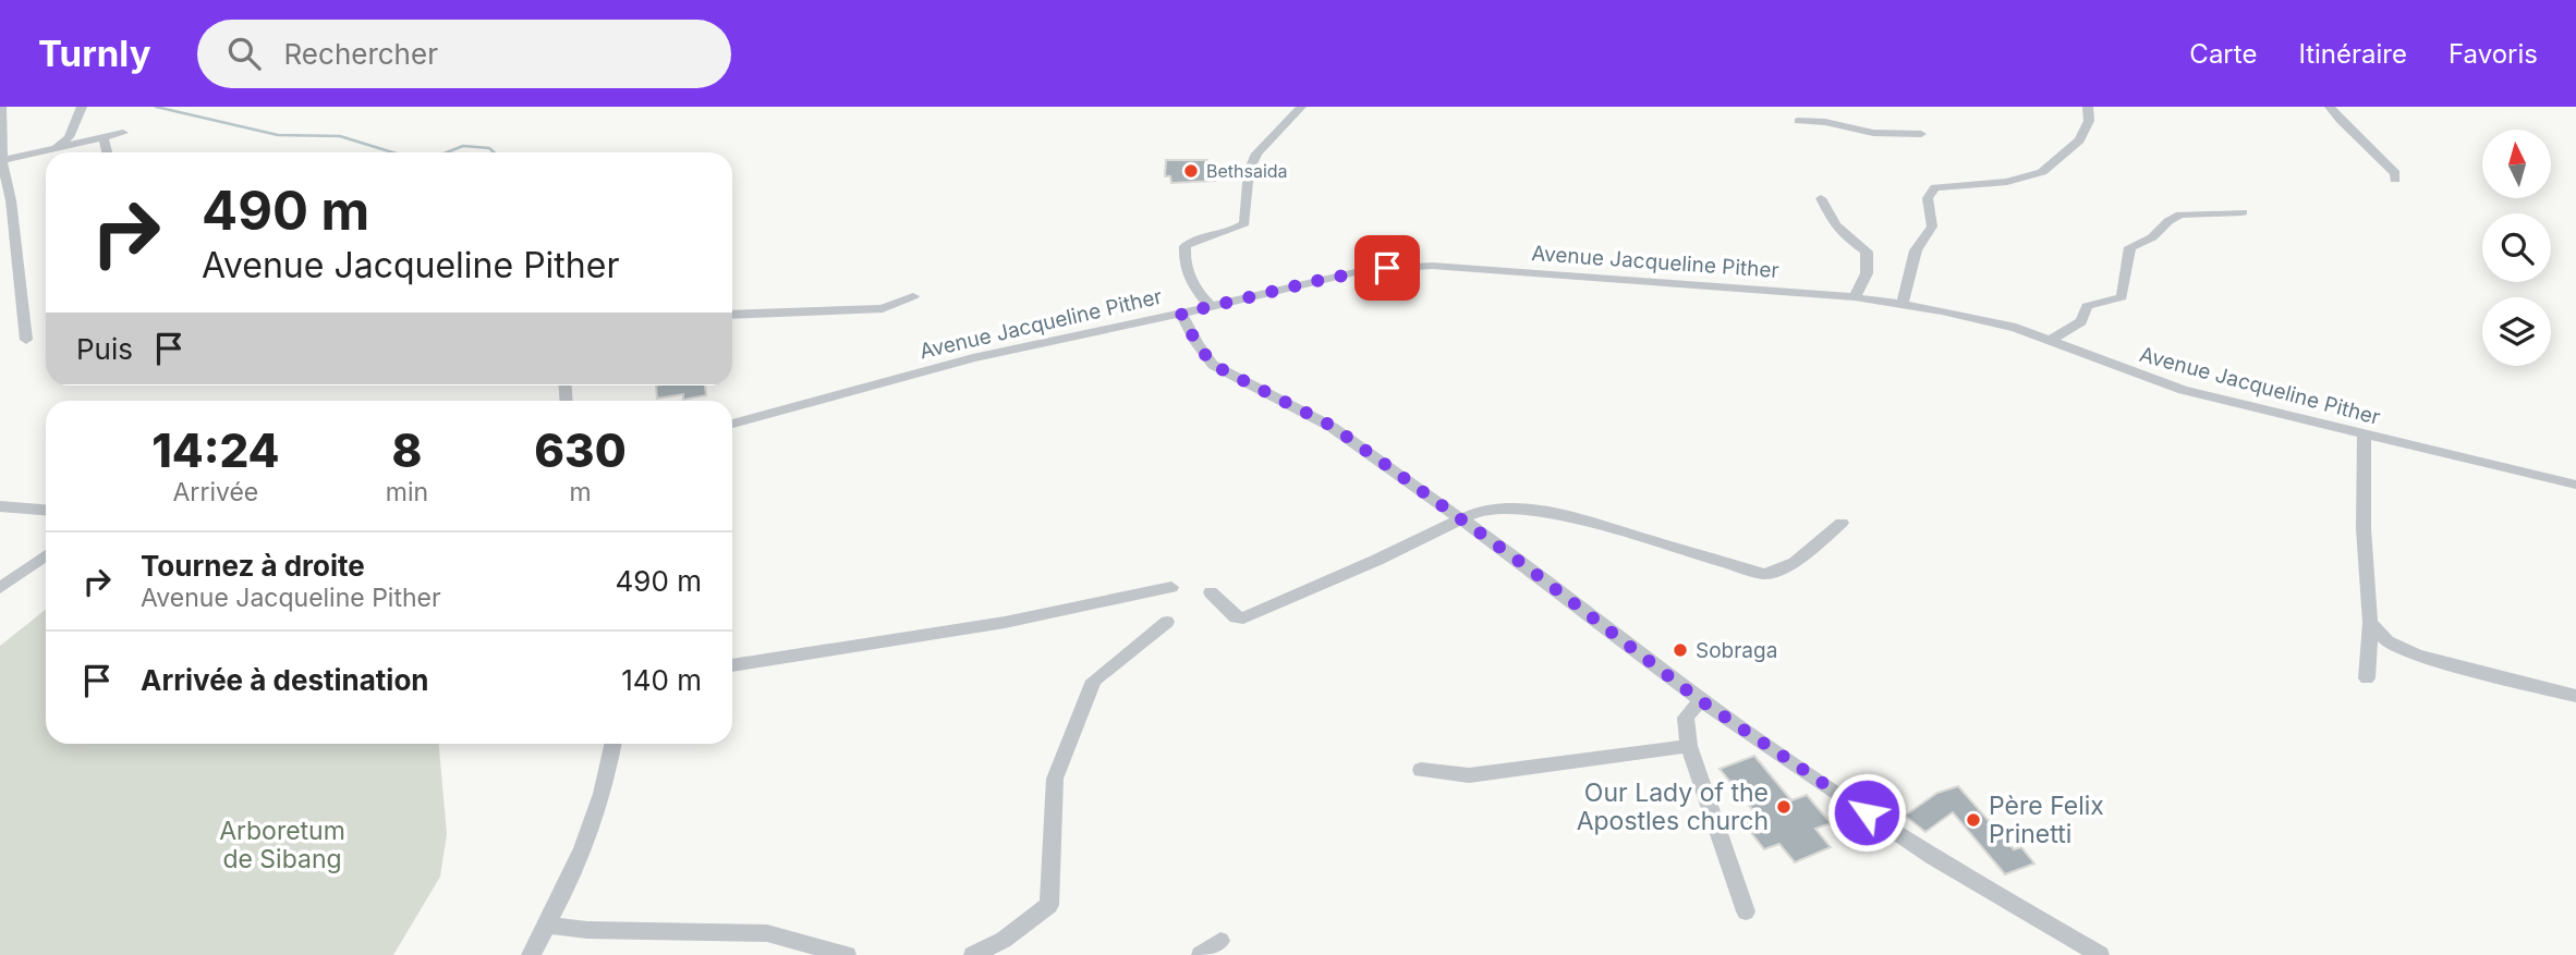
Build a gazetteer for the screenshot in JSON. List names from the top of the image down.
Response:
{
  "streets": {
    "street": ["Avenue Jacqueline Pither"]
  },
  "parks": ["Arboretum de Sibang"],
  "places": [
    "Bethsaida",
    "Sobraga",
    "Our Lady of the Apostles church",
    "Père Felix Prinetti"
  ],
  "north": "top",
  "page": {
    "header": "Turnly",
    "search": "Rechercher",
    "nav": ["Carte", "Itinéraire", "Favoris"],
    "turn": ["490 m", "Avenue Jacqueline Pither"],
    "then": "Puis",
    "eta": [
      "14:24",
      "Arrivée",
      "8",
      "min",
      "630",
      "m"
    ],
    "list": [
      {
        "name": "Tournez à droite",
        "note": "Avenue Jacqueline Pither",
        "value": "490 m"
      },
      {
        "name": "Arrivée à destination",
        "value": "140 m"
      }
    ]
  }
}
